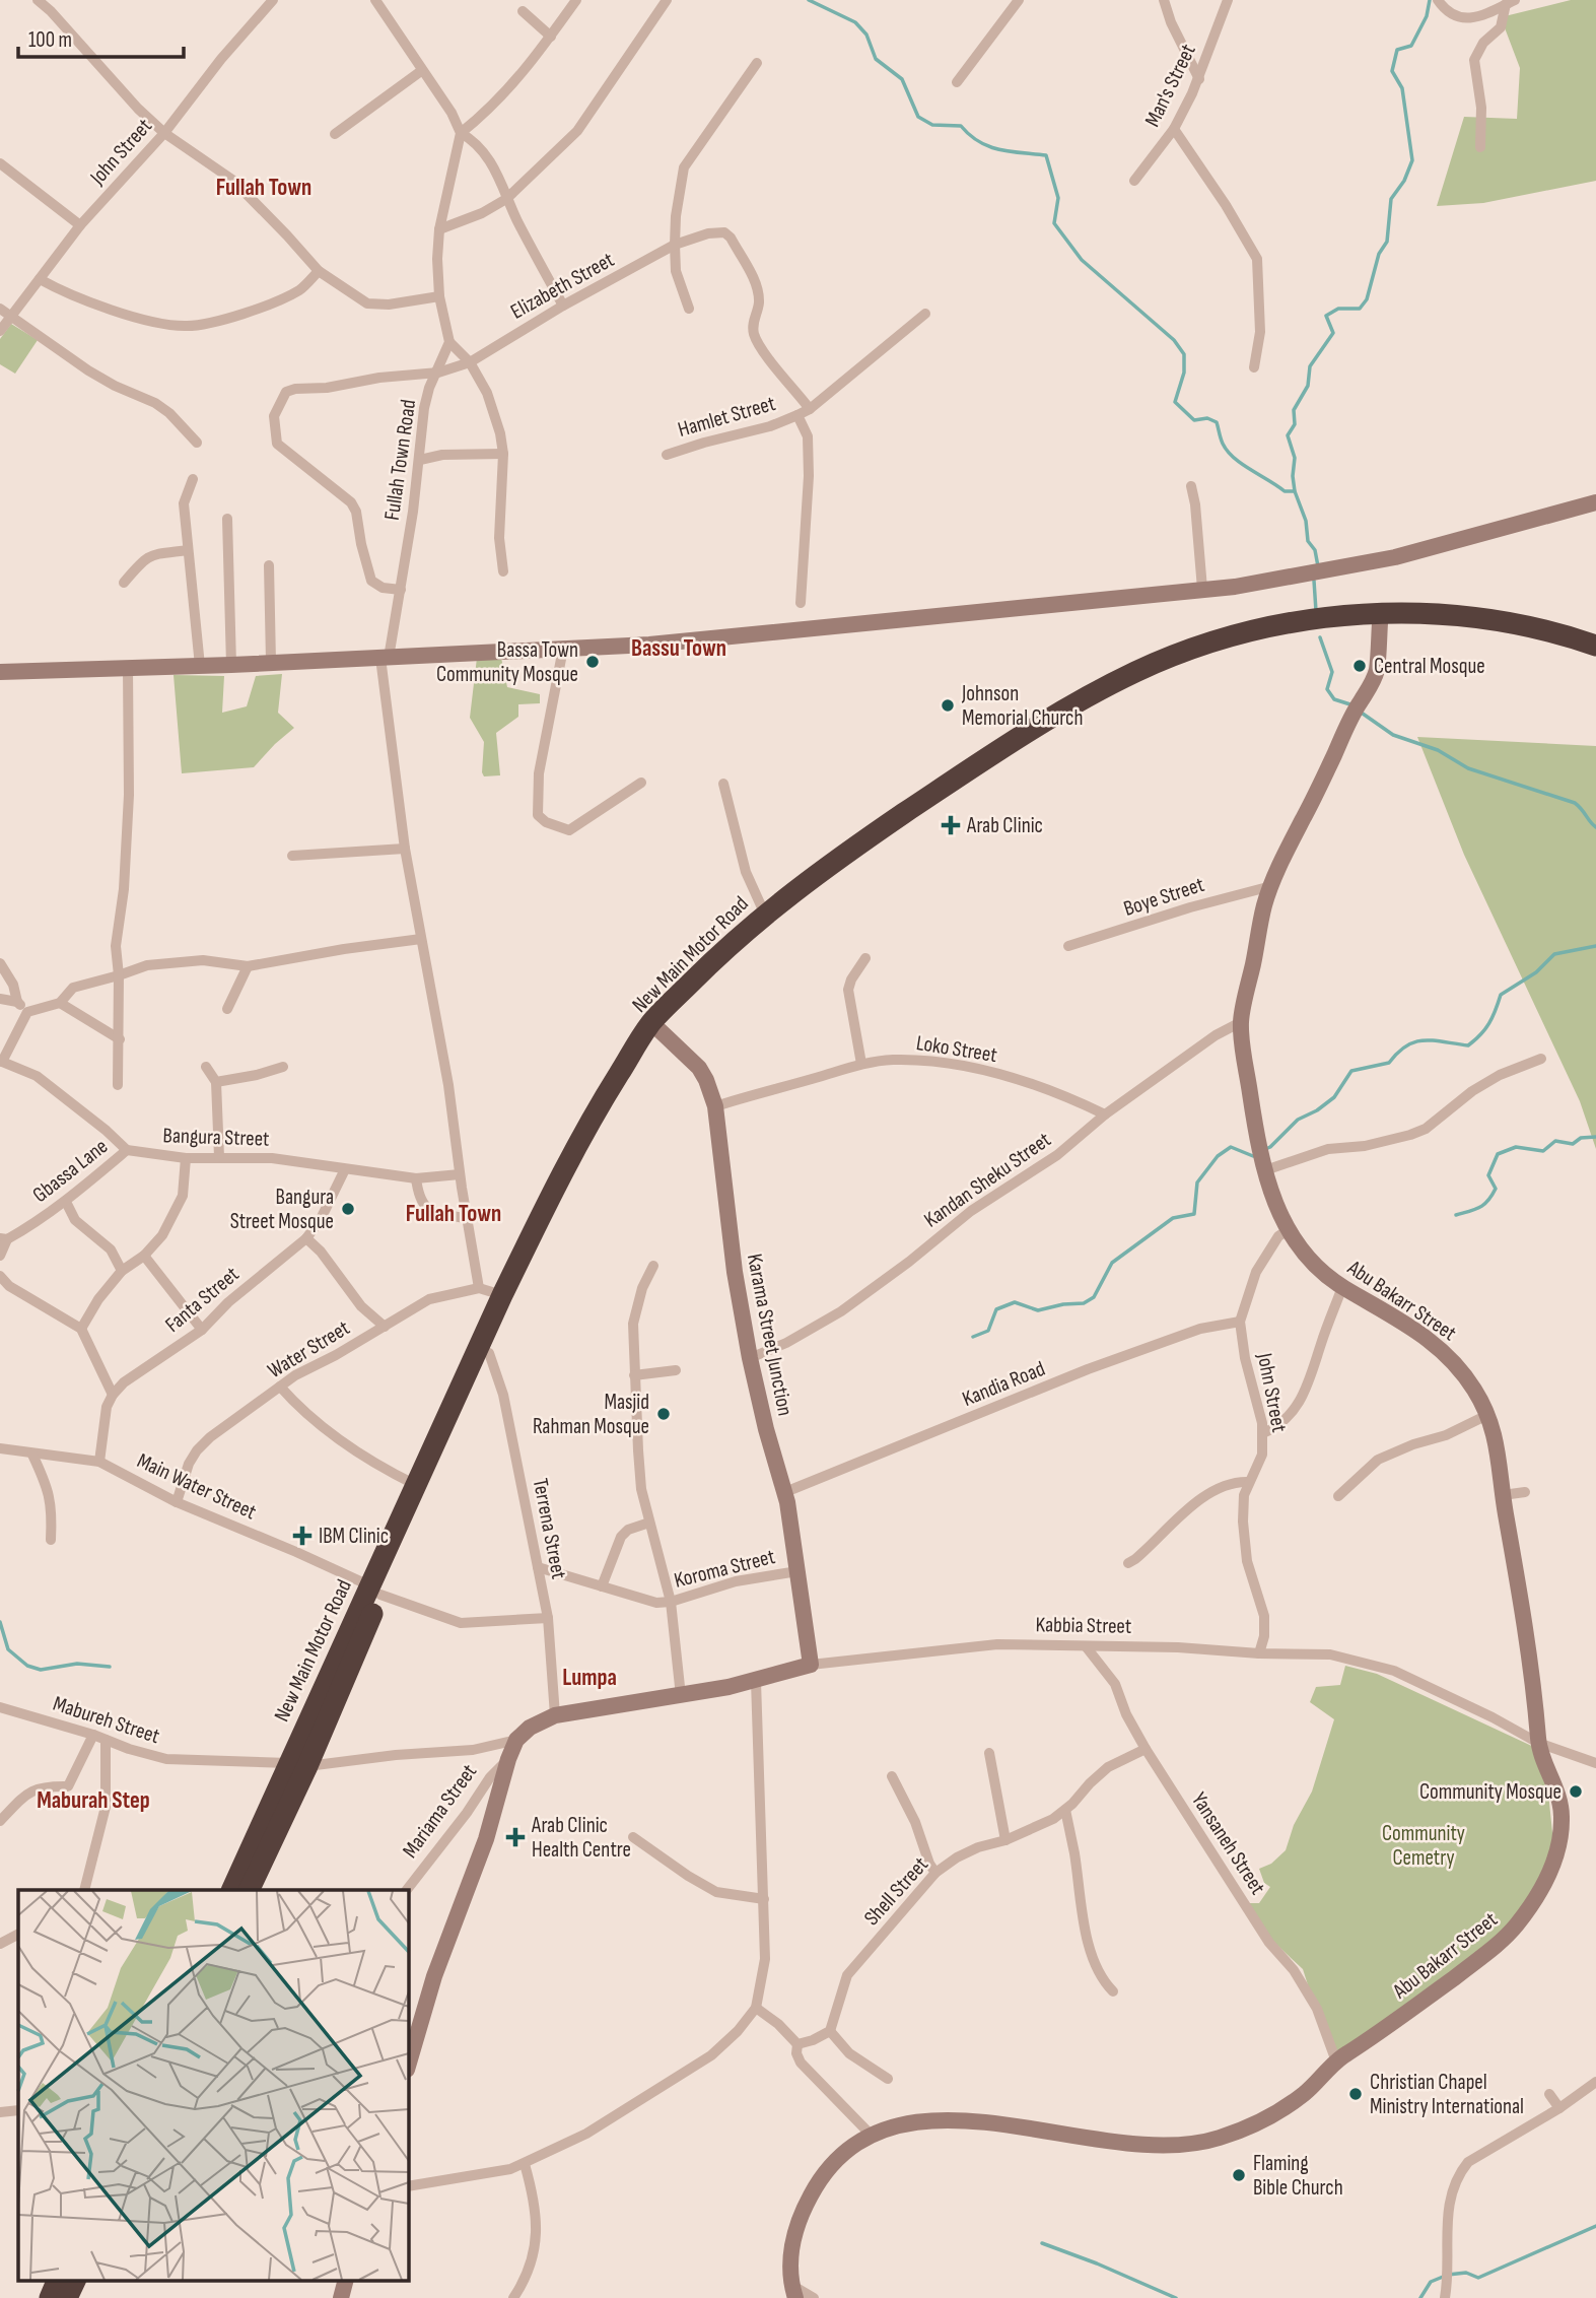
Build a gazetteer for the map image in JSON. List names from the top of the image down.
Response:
{
  "streets": {
    "highway": ["New Main Motor Road"],
    "street": [
      "Man's Street",
      "John Street",
      "Elizabeth Street",
      "Hamlet Street",
      "Fullah Town Road",
      "Boye Street",
      "Loko Street",
      "Bangura Street",
      "Gbassa Lane",
      "Kandan Sheku Street",
      "Fanta Street",
      "Abu Bakarr Street",
      "Karama Street Junction",
      "Water Street",
      "Kandia Road",
      "Main Water Street",
      "Terrena Street",
      "Koroma Street",
      "Kabbia Street",
      "Mabureh Street",
      "Mariama Street",
      "Yansaneh Street",
      "Shell Street"
    ]
  },
  "crossings": [
    ["John Street", "Abu Bakarr Street"],
    ["John Street", "Kandia Road"],
    ["John Street", "Kabbia Street"],
    ["Elizabeth Street", "Hamlet Street"],
    ["Elizabeth Street", "Fullah Town Road"],
    ["Fullah Town Road", "Bangura Street"],
    ["Fullah Town Road", "Water Street"],
    ["Boye Street", "Abu Bakarr Street"],
    ["New Main Motor Road", "Abu Bakarr Street"],
    ["New Main Motor Road", "Karama Street Junction"],
    ["New Main Motor Road", "Water Street"],
    ["New Main Motor Road", "Main Water Street"],
    ["New Main Motor Road", "Terrena Street"],
    ["New Main Motor Road", "Mabureh Street"],
    ["Loko Street", "Kandan Sheku Street"],
    ["Loko Street", "Karama Street Junction"],
    ["Bangura Street", "Gbassa Lane"],
    ["Bangura Street", "Fanta Street"],
    ["Kandan Sheku Street", "Abu Bakarr Street"],
    ["Kandan Sheku Street", "Karama Street Junction"],
    ["Abu Bakarr Street", "Kabbia Street"],
    ["Abu Bakarr Street", "Yansaneh Street"],
    ["Karama Street Junction", "Kandia Road"],
    ["Karama Street Junction", "Koroma Street"],
    ["Karama Street Junction", "Kabbia Street"],
    ["Water Street", "Main Water Street"],
    ["Main Water Street", "Terrena Street"],
    ["Terrena Street", "Koroma Street"],
    ["Terrena Street", "Kabbia Street"],
    ["Kabbia Street", "Yansaneh Street"],
    ["Yansaneh Street", "Shell Street"]
  ],
  "districts": [
    "Fullah Town",
    "Bassu Town",
    "Fullah Town",
    "Lumpa",
    "Maburah Step"
  ],
  "parks": ["Community Cemetry"],
  "places": {
    "other": [
      "Bassa Town Community Mosque",
      "Central Mosque",
      "Johnson Memorial Church",
      "Bangura Street Mosque",
      "Masjid Rahman Mosque",
      "Community Mosque",
      "Christian Chapel Ministry International",
      "Flaming Bible Church"
    ],
    "health": ["Arab Clinic", "IBM Clinic", "Arab Clinic Health Centre"]
  },
  "scale_bar": "100 m"
}
